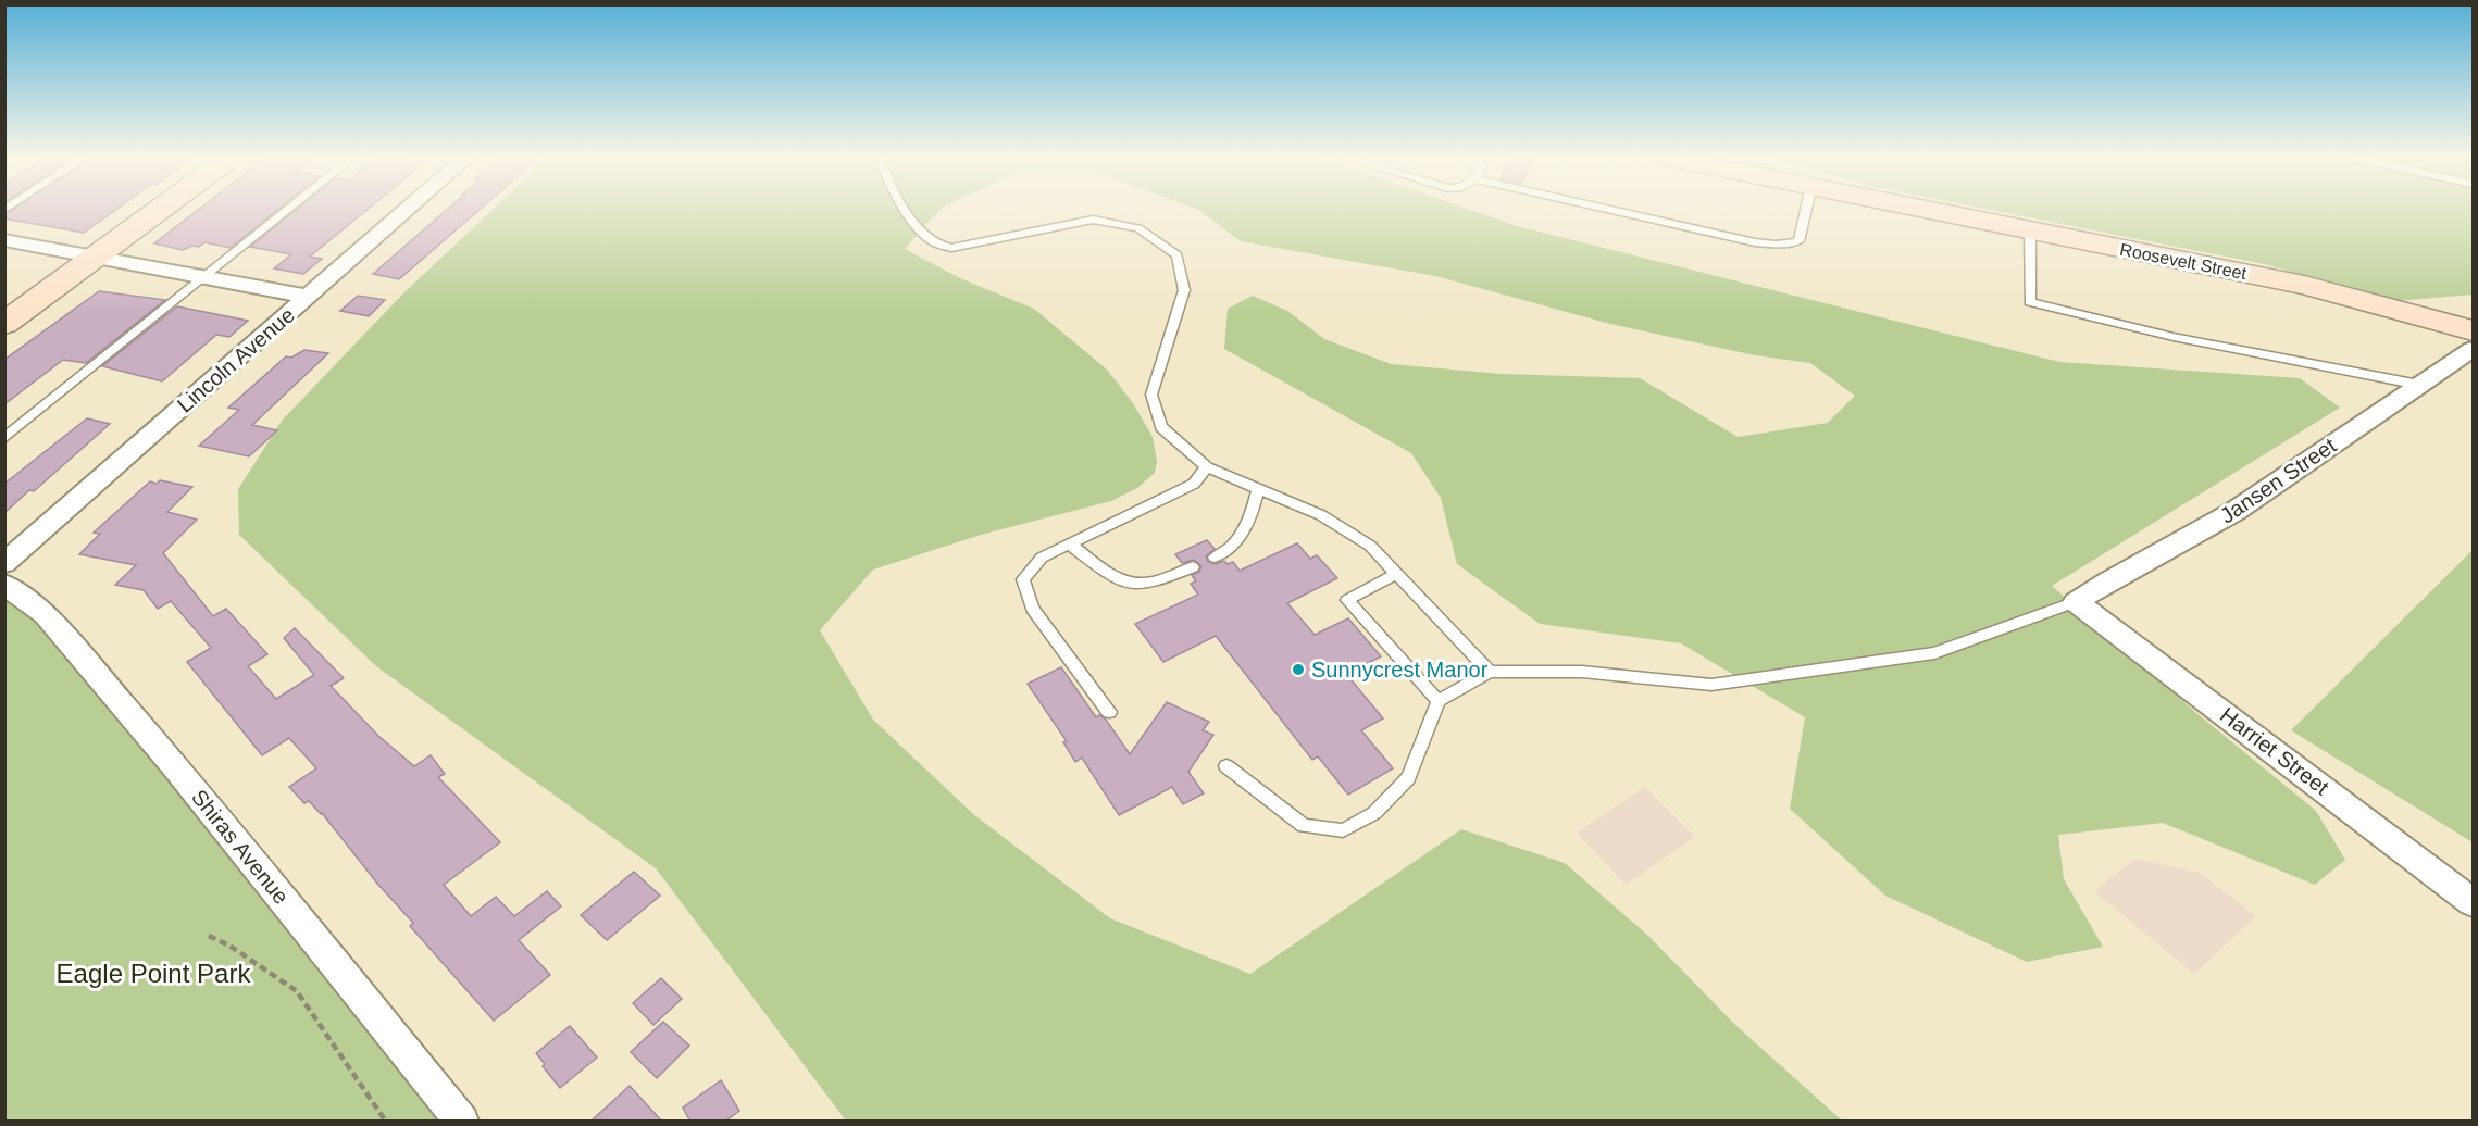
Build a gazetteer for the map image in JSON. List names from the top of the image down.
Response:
{
  "streets": {
    "street": [
      "Roosevelt Street",
      "Lincoln Avenue",
      "Jansen Street",
      "Harriet Street",
      "Shiras Avenue"
    ]
  },
  "crossings": [
    ["Jansen Street", "Harriet Street"]
  ],
  "parks": ["Eagle Point Park"],
  "places": ["Sunnycrest Manor"]
}
